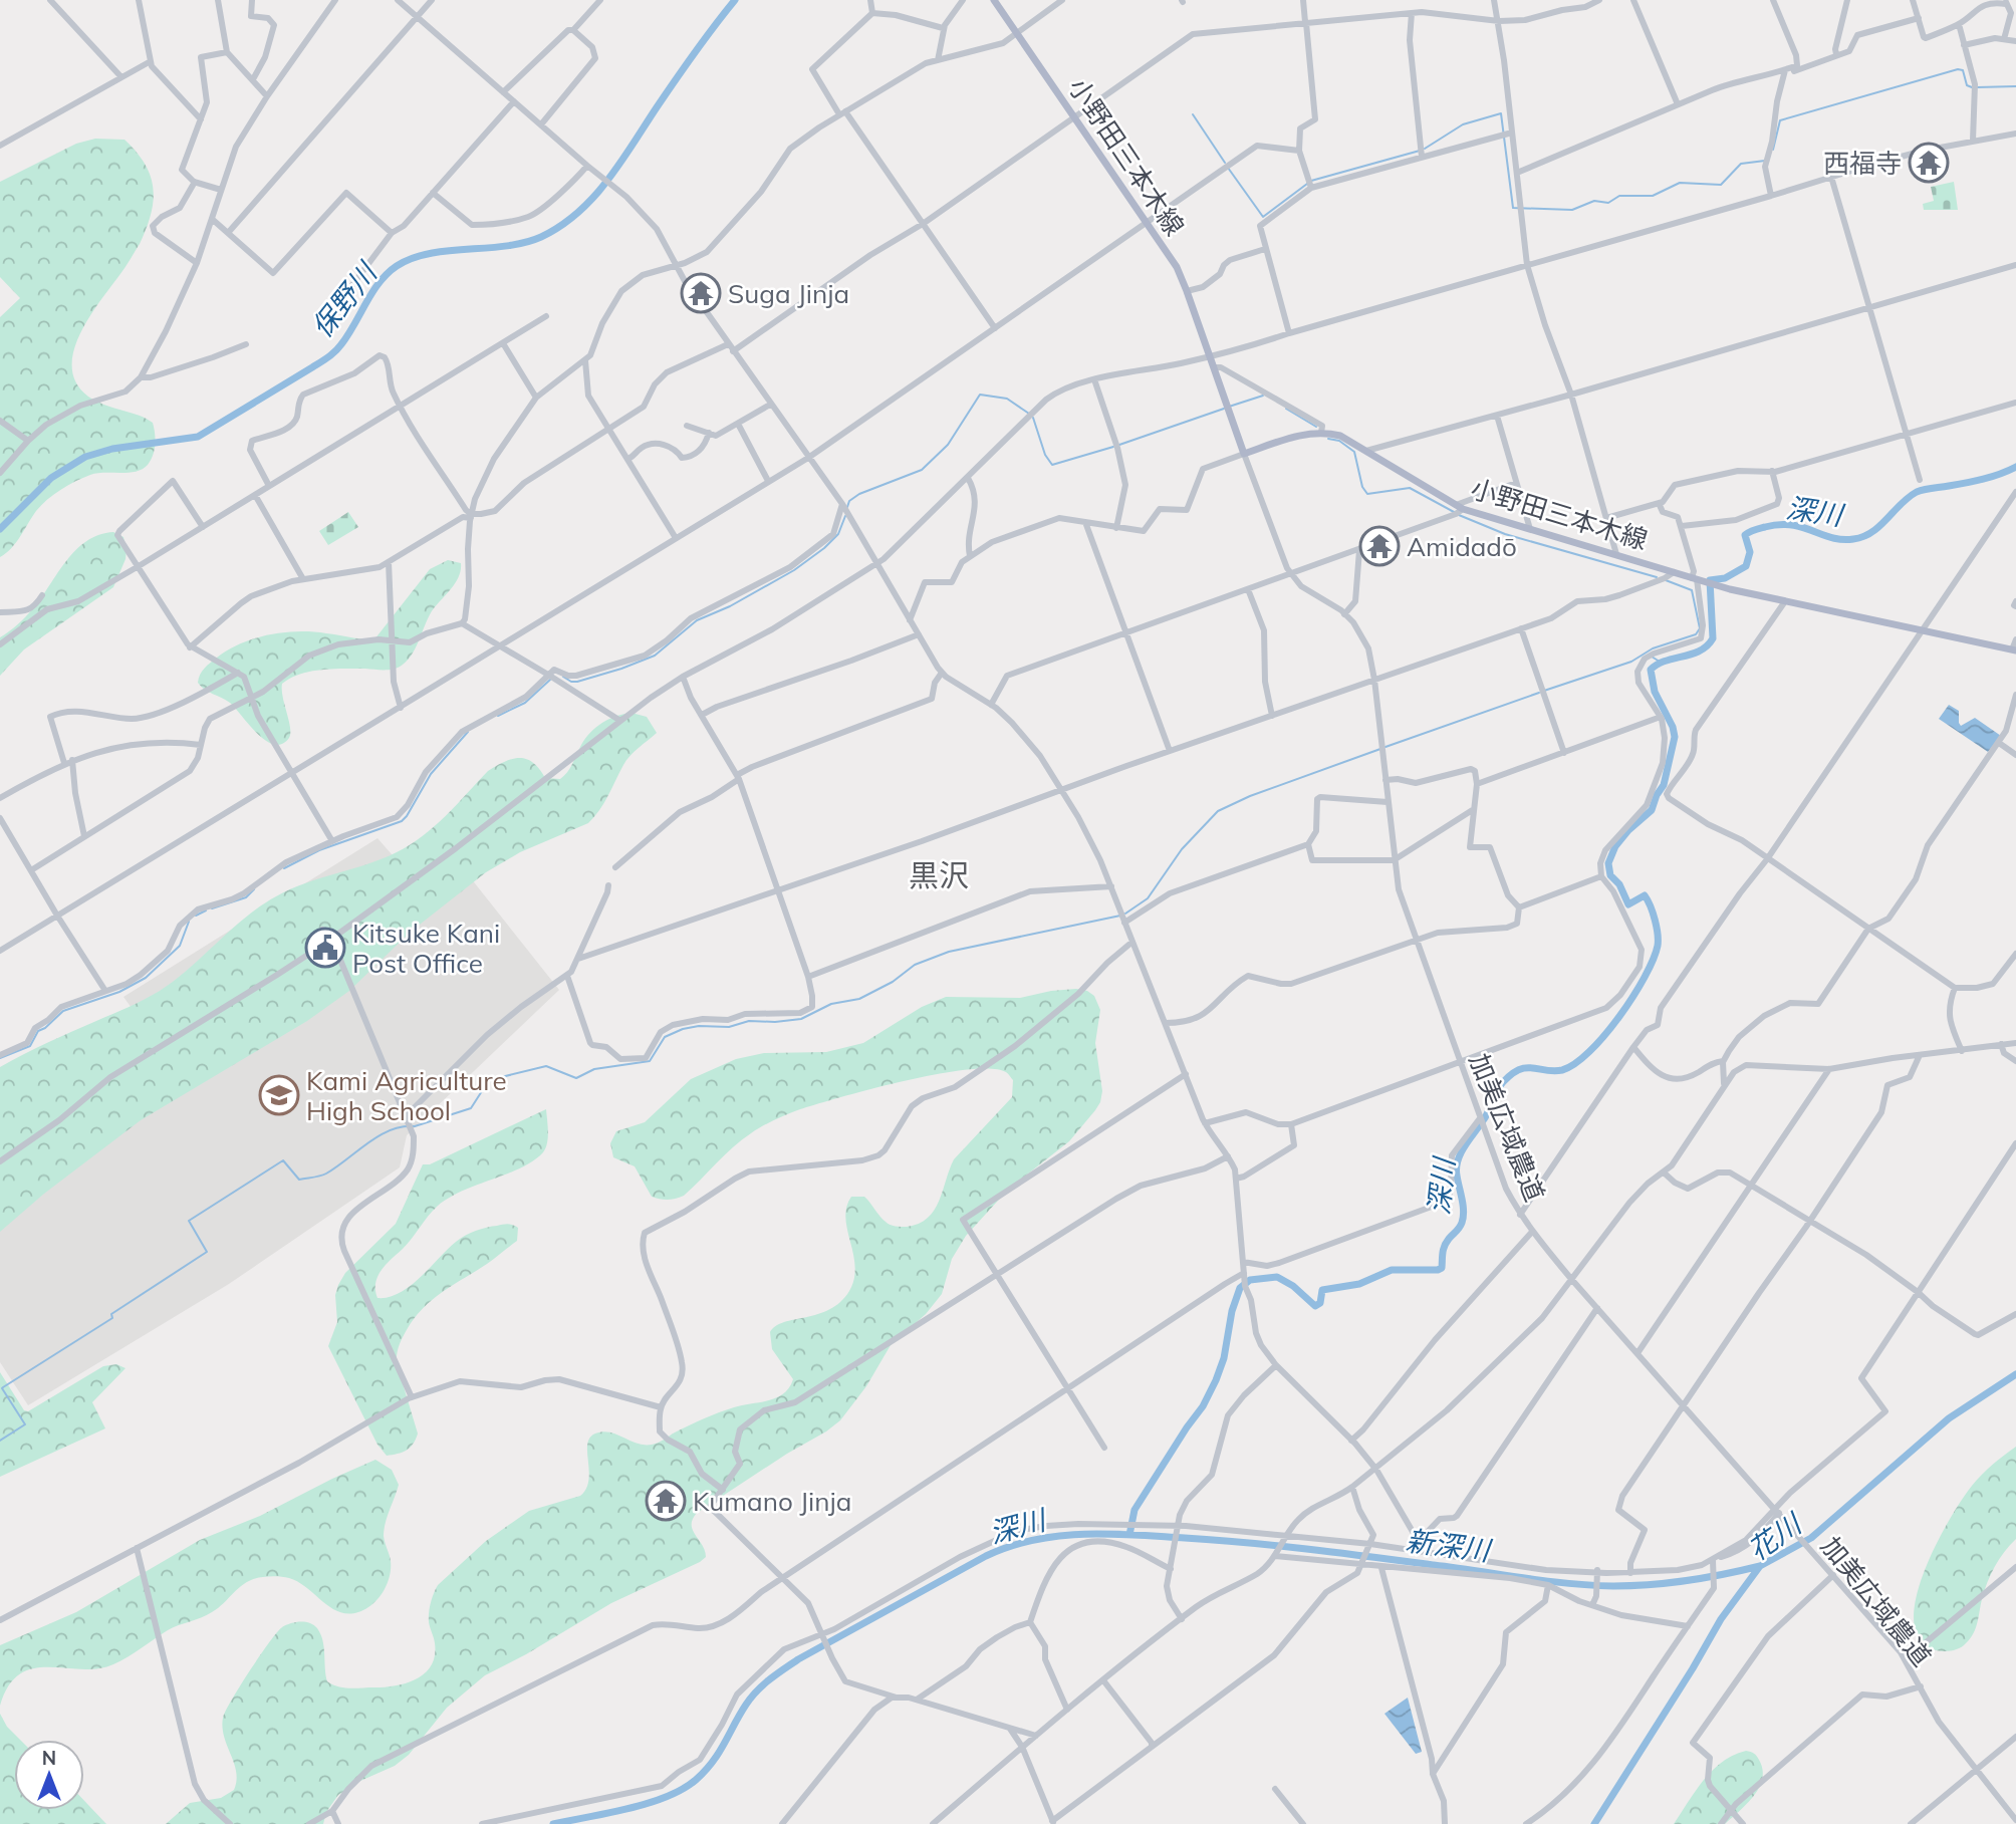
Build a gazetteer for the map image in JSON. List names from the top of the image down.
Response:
{
  "streets": {
    "main road": ["小野田三本木線"],
    "street": ["加美広域農道"]
  },
  "crossings": [
    ["小野田三本木線", "加美広域農道"]
  ],
  "districts": ["黒沢"],
  "water": [
    "保野川",
    "深川",
    "花川",
    "新深川"
  ],
  "places": {
    "temple": [
      "西福寺",
      "Suga Jinja",
      "Amidadō",
      "Kumano Jinja"
    ],
    "public building": ["Kitsuke Kani Post Office"],
    "school or university": ["Kami Agriculture High School"]
  },
  "north": "top"
}
